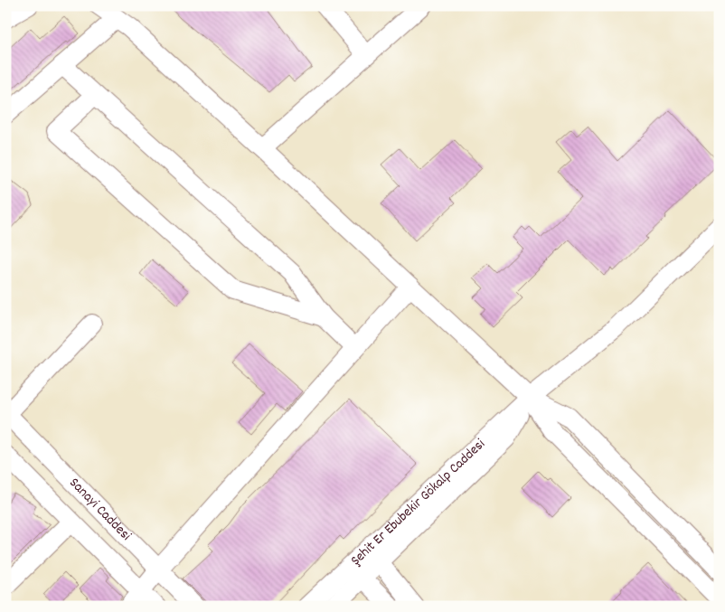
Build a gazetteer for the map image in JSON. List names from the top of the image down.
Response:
{
  "streets": {
    "street": ["Şehit Er Ebubekir Gökalp Caddesi", "Sanayi Caddesi"]
  }
}
